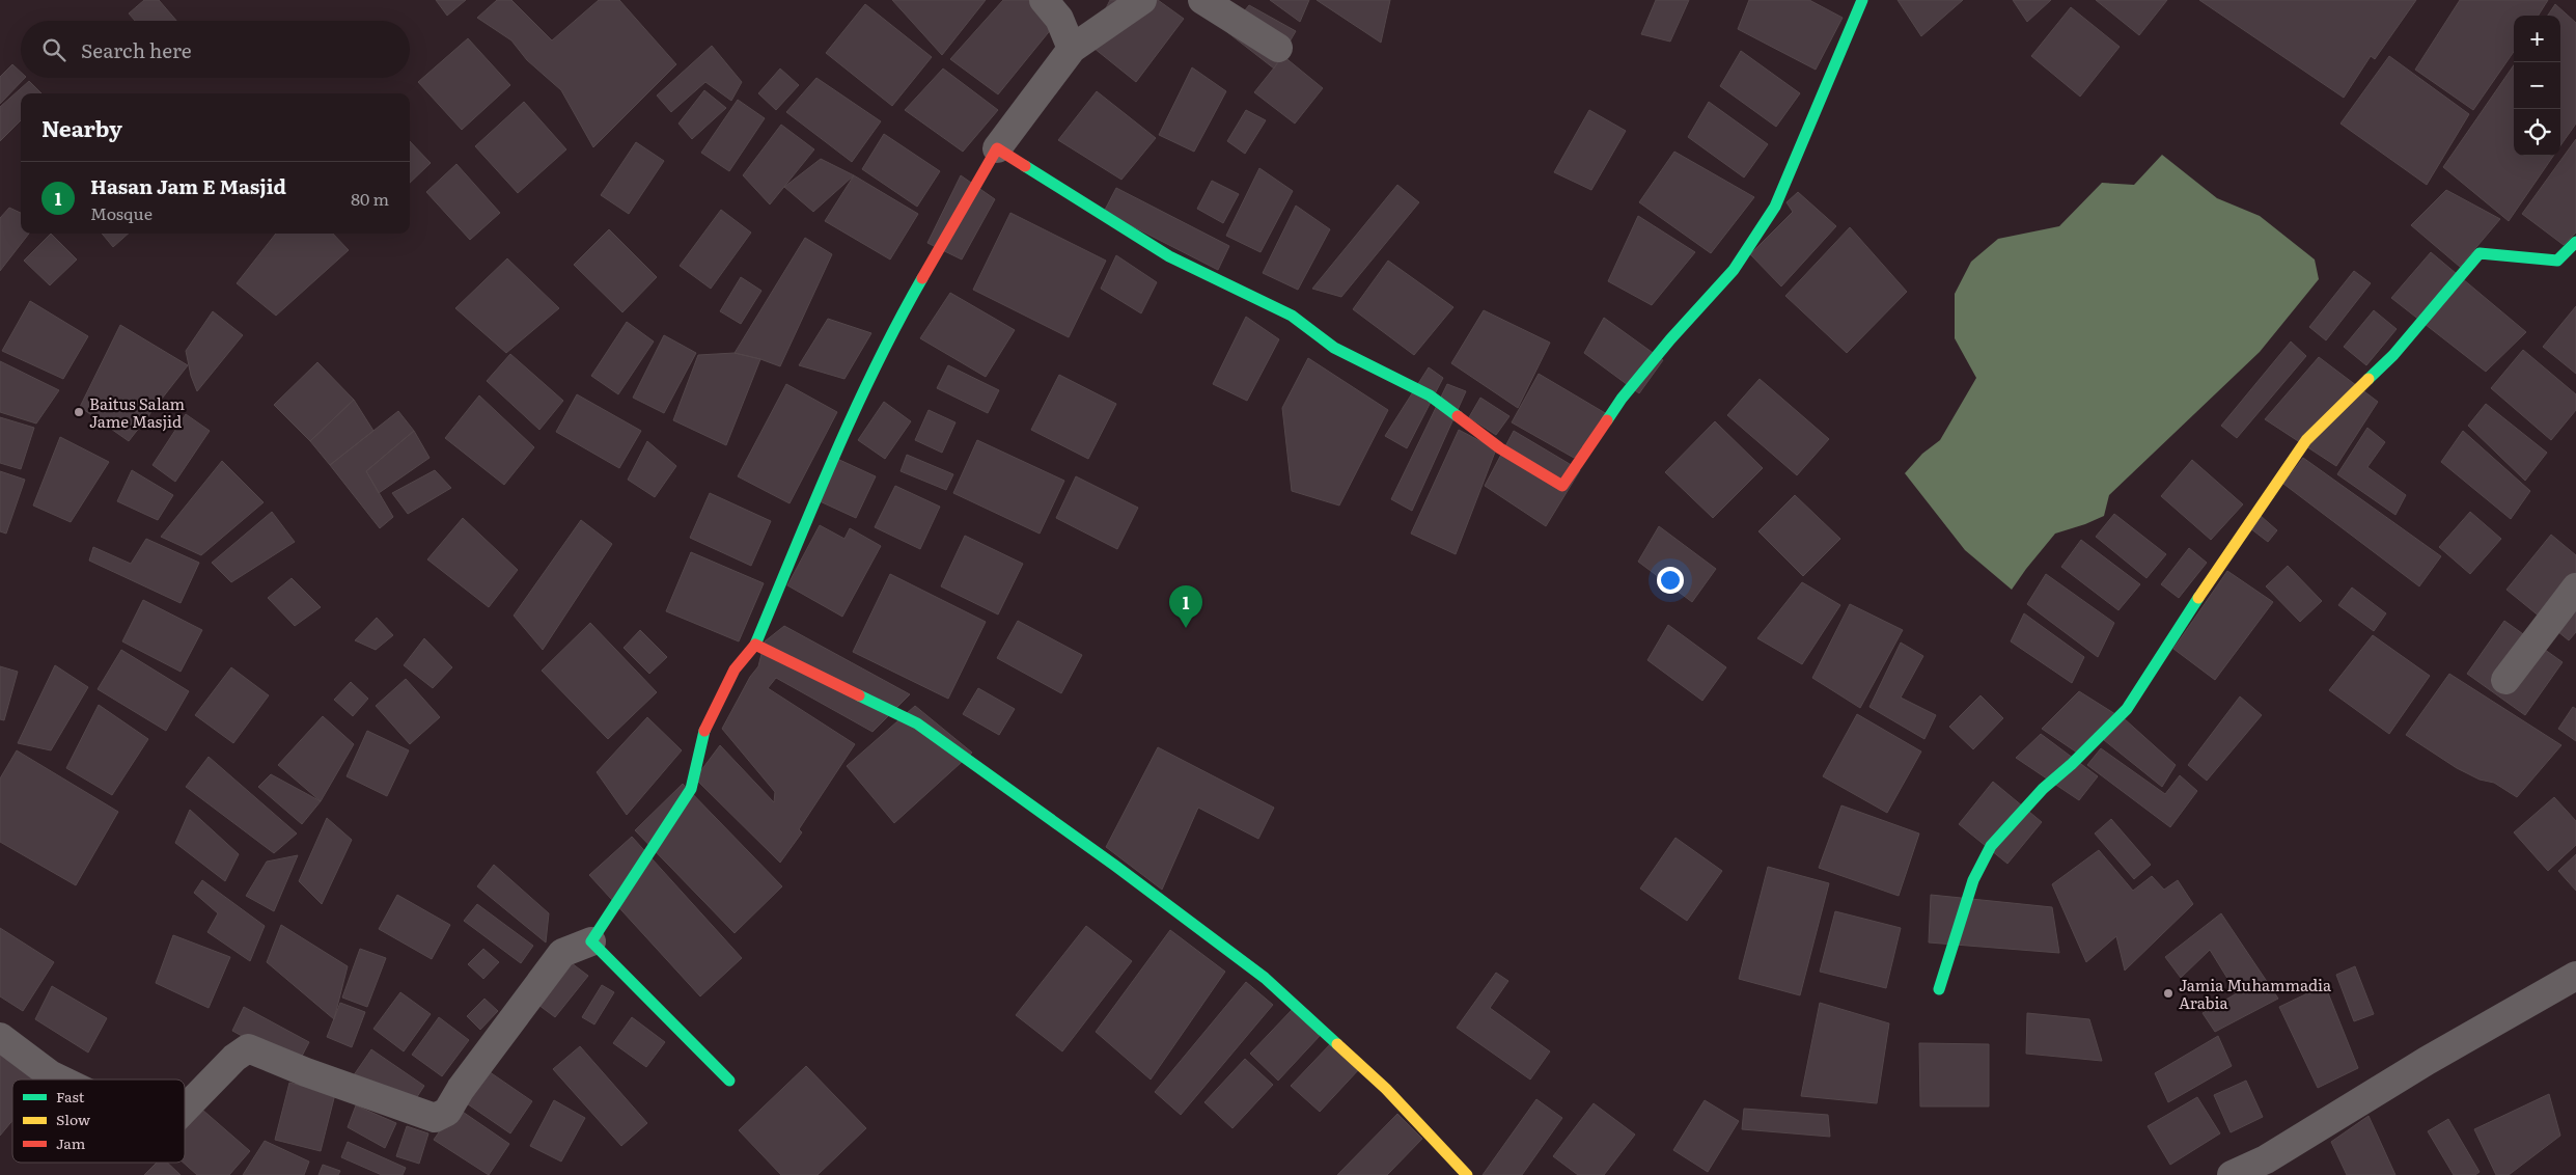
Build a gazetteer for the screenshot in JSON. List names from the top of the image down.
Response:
{
  "places": ["Baitus Salam Jame Masjid", "Jamia Muhammadia Arabia"],
  "legend": ["Fast", "Slow", "Jam"],
  "page": {
    "map_buttons": ["+", "−"],
    "search": "Search here",
    "heading": "Nearby",
    "list": [
      {
        "mark": "1",
        "name": "Hasan Jam E Masjid",
        "note": "Mosque",
        "value": "80 m"
      }
    ],
    "pins": "1"
  }
}
